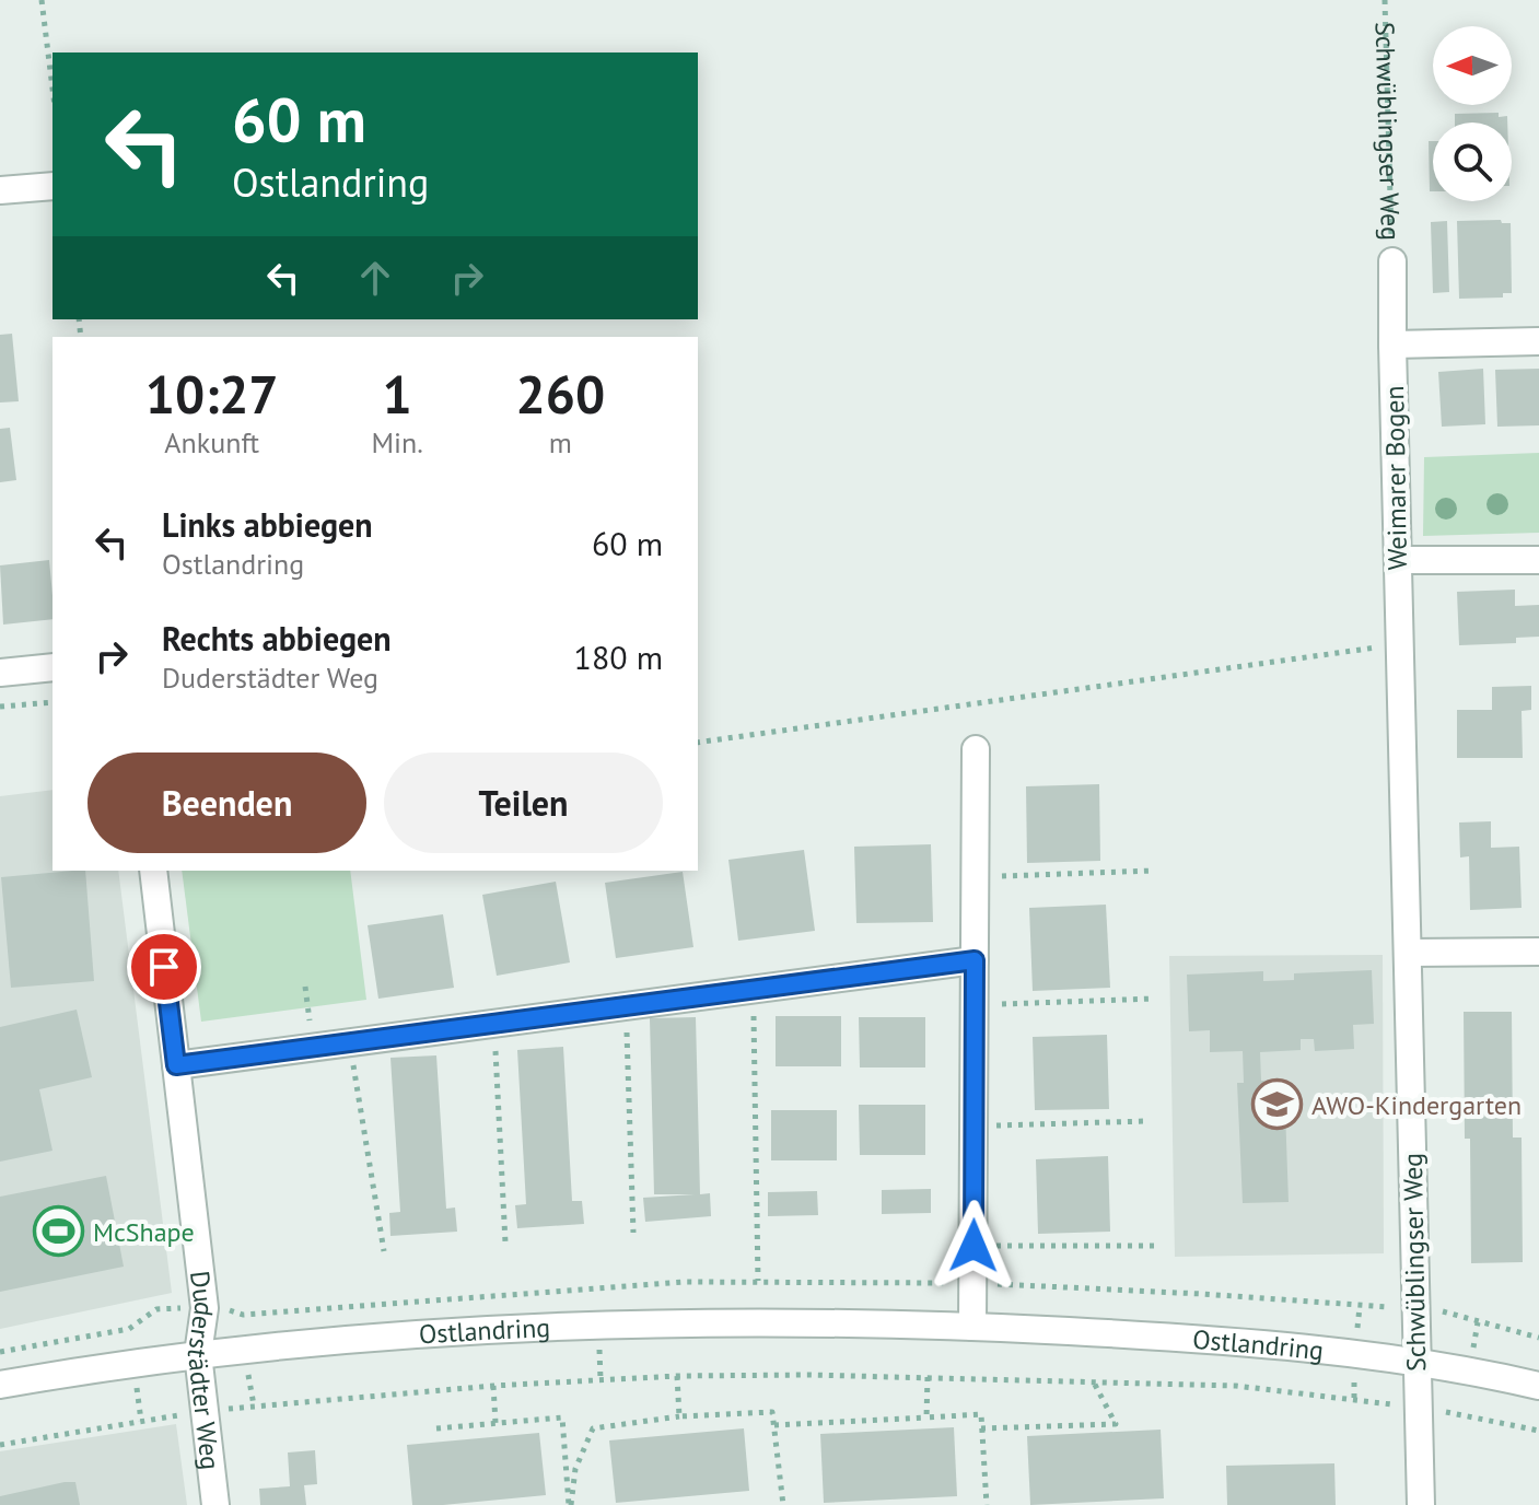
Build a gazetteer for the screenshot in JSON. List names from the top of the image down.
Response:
{
  "streets": {
    "street": [
      "Schwüblingser Weg",
      "Weimarer Bogen",
      "Ostlandring",
      "Duderstädter Weg"
    ]
  },
  "crossings": [
    ["Schwüblingser Weg", "Weimarer Bogen"],
    ["Schwüblingser Weg", "Ostlandring"],
    ["Ostlandring", "Duderstädter Weg"]
  ],
  "places": {
    "school or university": ["AWO-Kindergarten"],
    "sports": ["McShape"]
  },
  "north": "left",
  "page": {
    "turn": ["60 m", "Ostlandring"],
    "eta": [
      "10:27",
      "Ankunft",
      "1",
      "Min.",
      "260",
      "m"
    ],
    "list": [
      {
        "name": "Links abbiegen",
        "note": "Ostlandring",
        "value": "60 m"
      },
      {
        "name": "Rechts abbiegen",
        "note": "Duderstädter Weg",
        "value": "180 m"
      }
    ],
    "buttons": ["Beenden", "Teilen"]
  }
}
